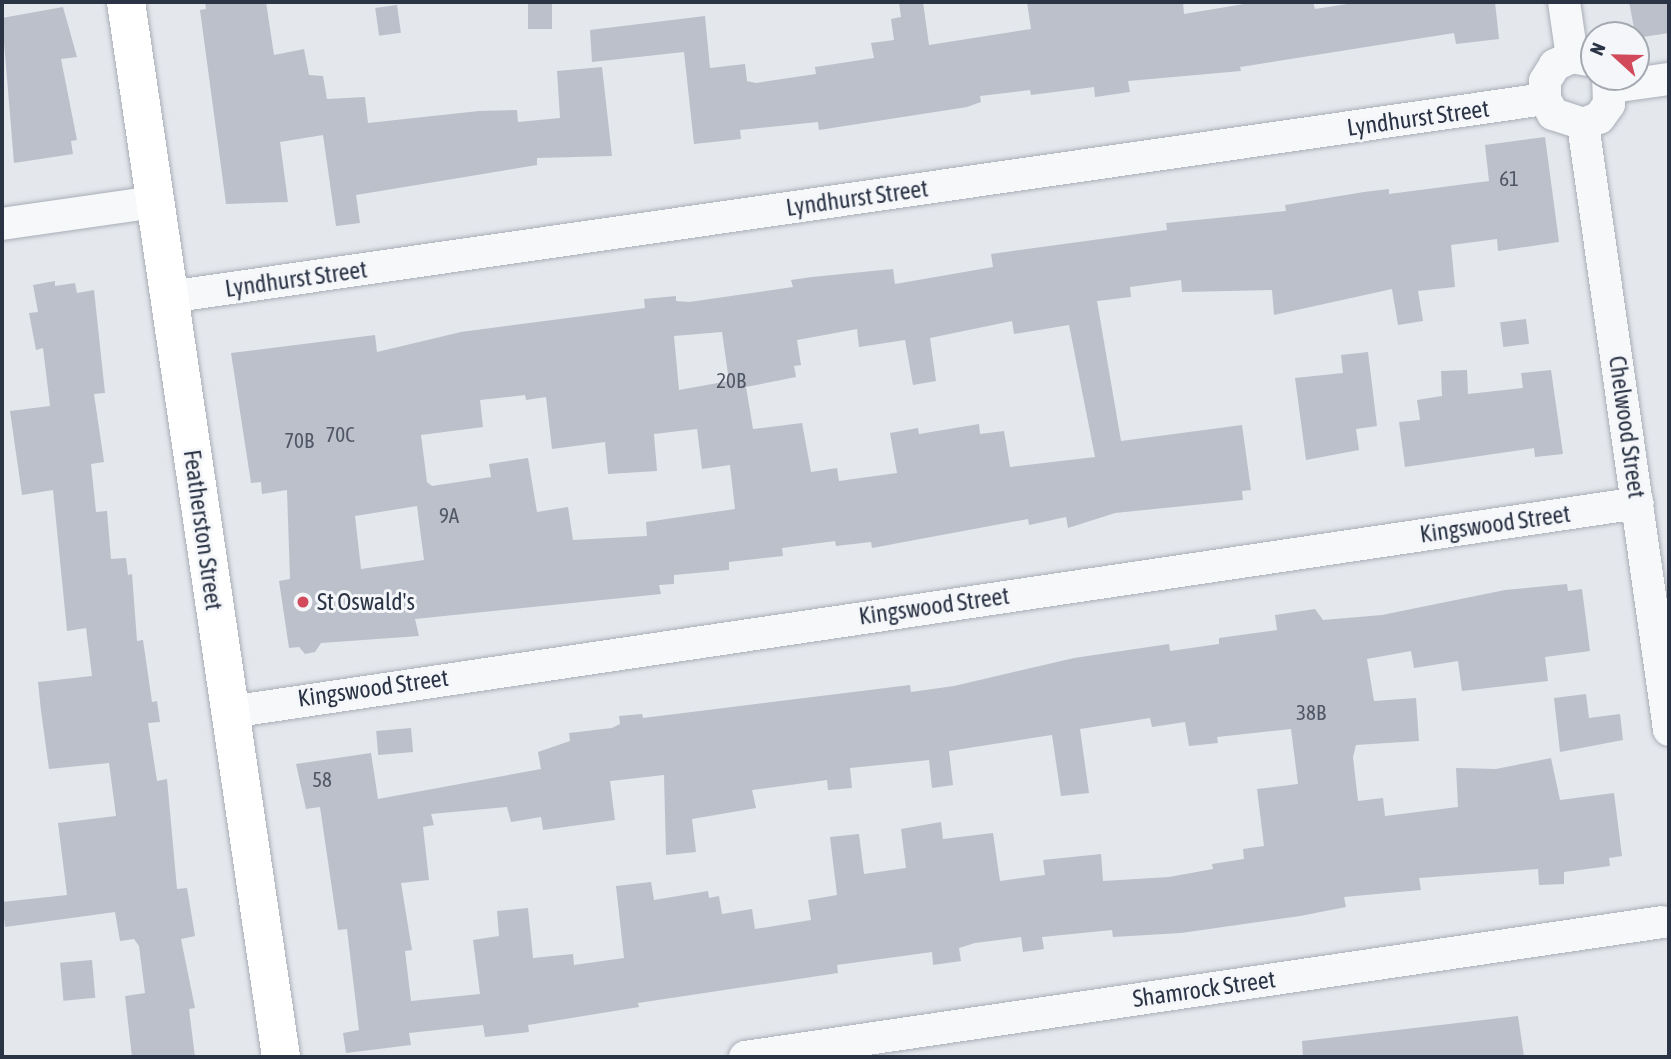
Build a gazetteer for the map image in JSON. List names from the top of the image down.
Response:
{
  "streets": {
    "main road": ["Featherston Street"],
    "street": [
      "Lyndhurst Street",
      "Chelwood Street",
      "Kingswood Street",
      "Shamrock Street"
    ]
  },
  "crossings": [
    ["Lyndhurst Street", "Featherston Street"],
    ["Chelwood Street", "Kingswood Street"],
    ["Kingswood Street", "Featherston Street"]
  ],
  "places": ["St Oswald's"],
  "house_numbers": [
    "61",
    "20B",
    "70C",
    "70B",
    "9A",
    "38B",
    "58"
  ],
  "north": "left"
}
